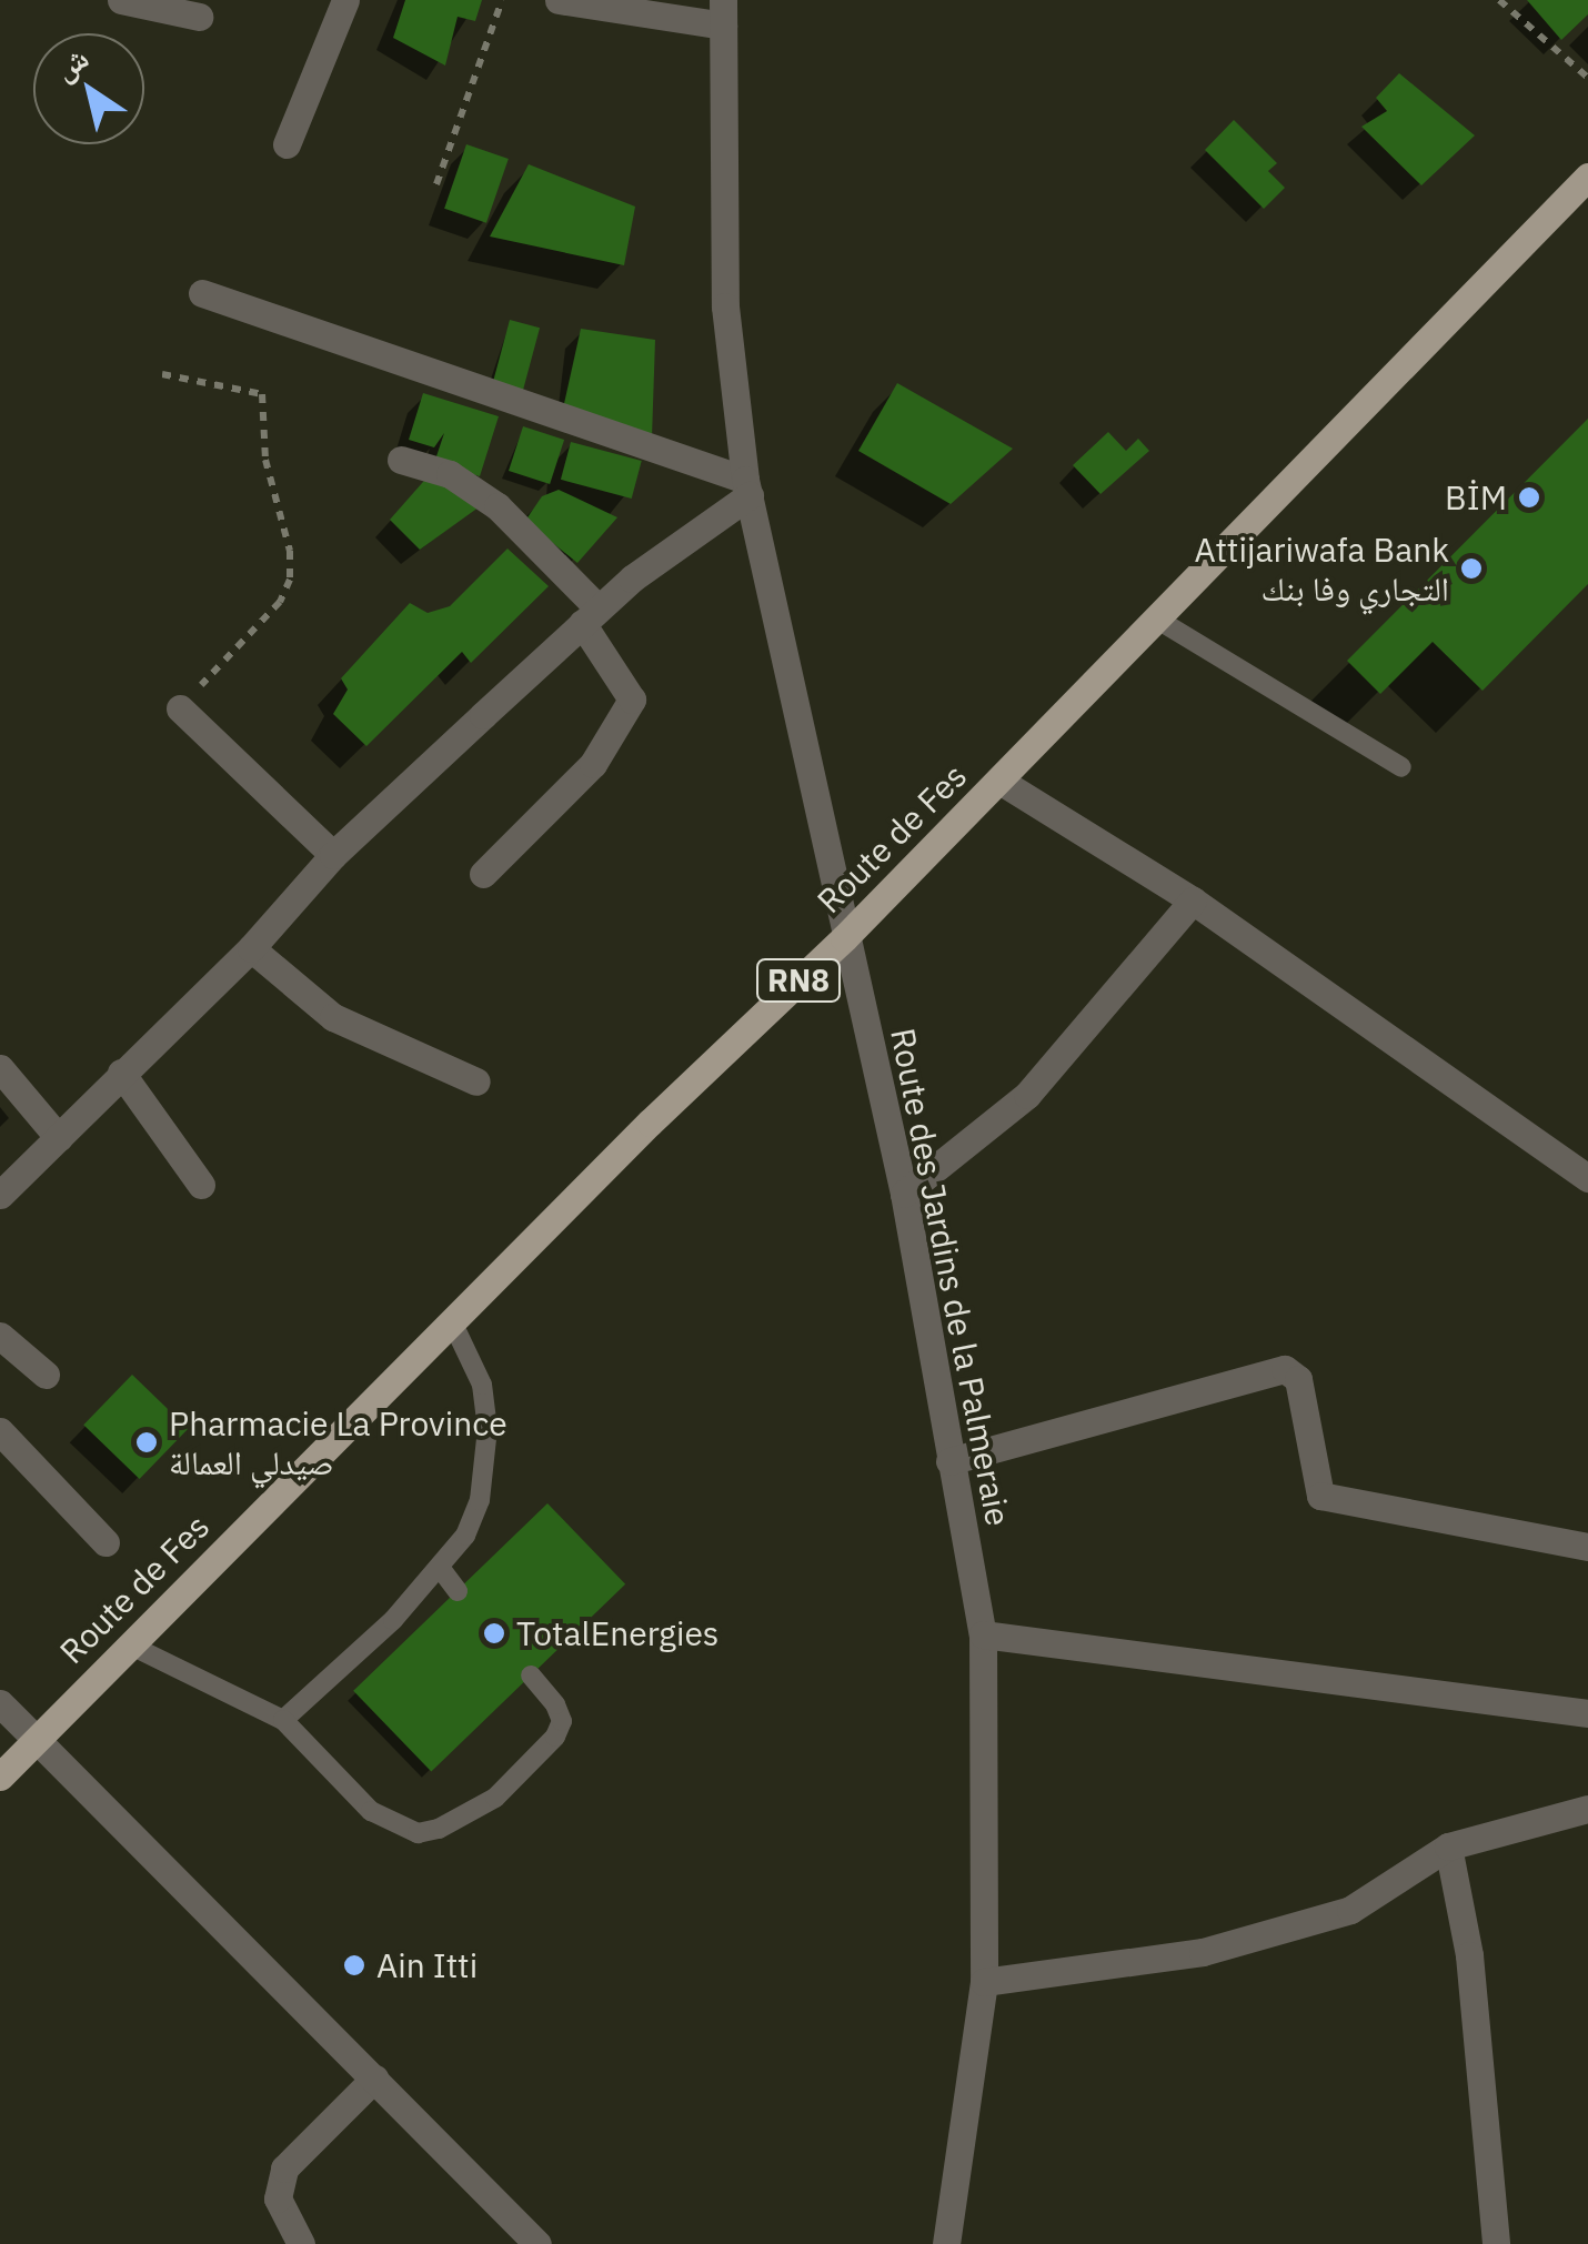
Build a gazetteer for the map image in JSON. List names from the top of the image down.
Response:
{
  "streets": {
    "main road": ["Route de Fes", "RN8"],
    "street": ["Route des Jardins de la Palmeraie"]
  },
  "crossings": [
    ["Route de Fes", "Route des Jardins de la Palmeraie"]
  ],
  "places": [
    "BİM",
    "Attijariwafa Bank التجاري وفا بنك",
    "Pharmacie La Province صيدلي العمالة",
    "TotalEnergies",
    "Ain Itti"
  ],
  "north": "top left"
}
